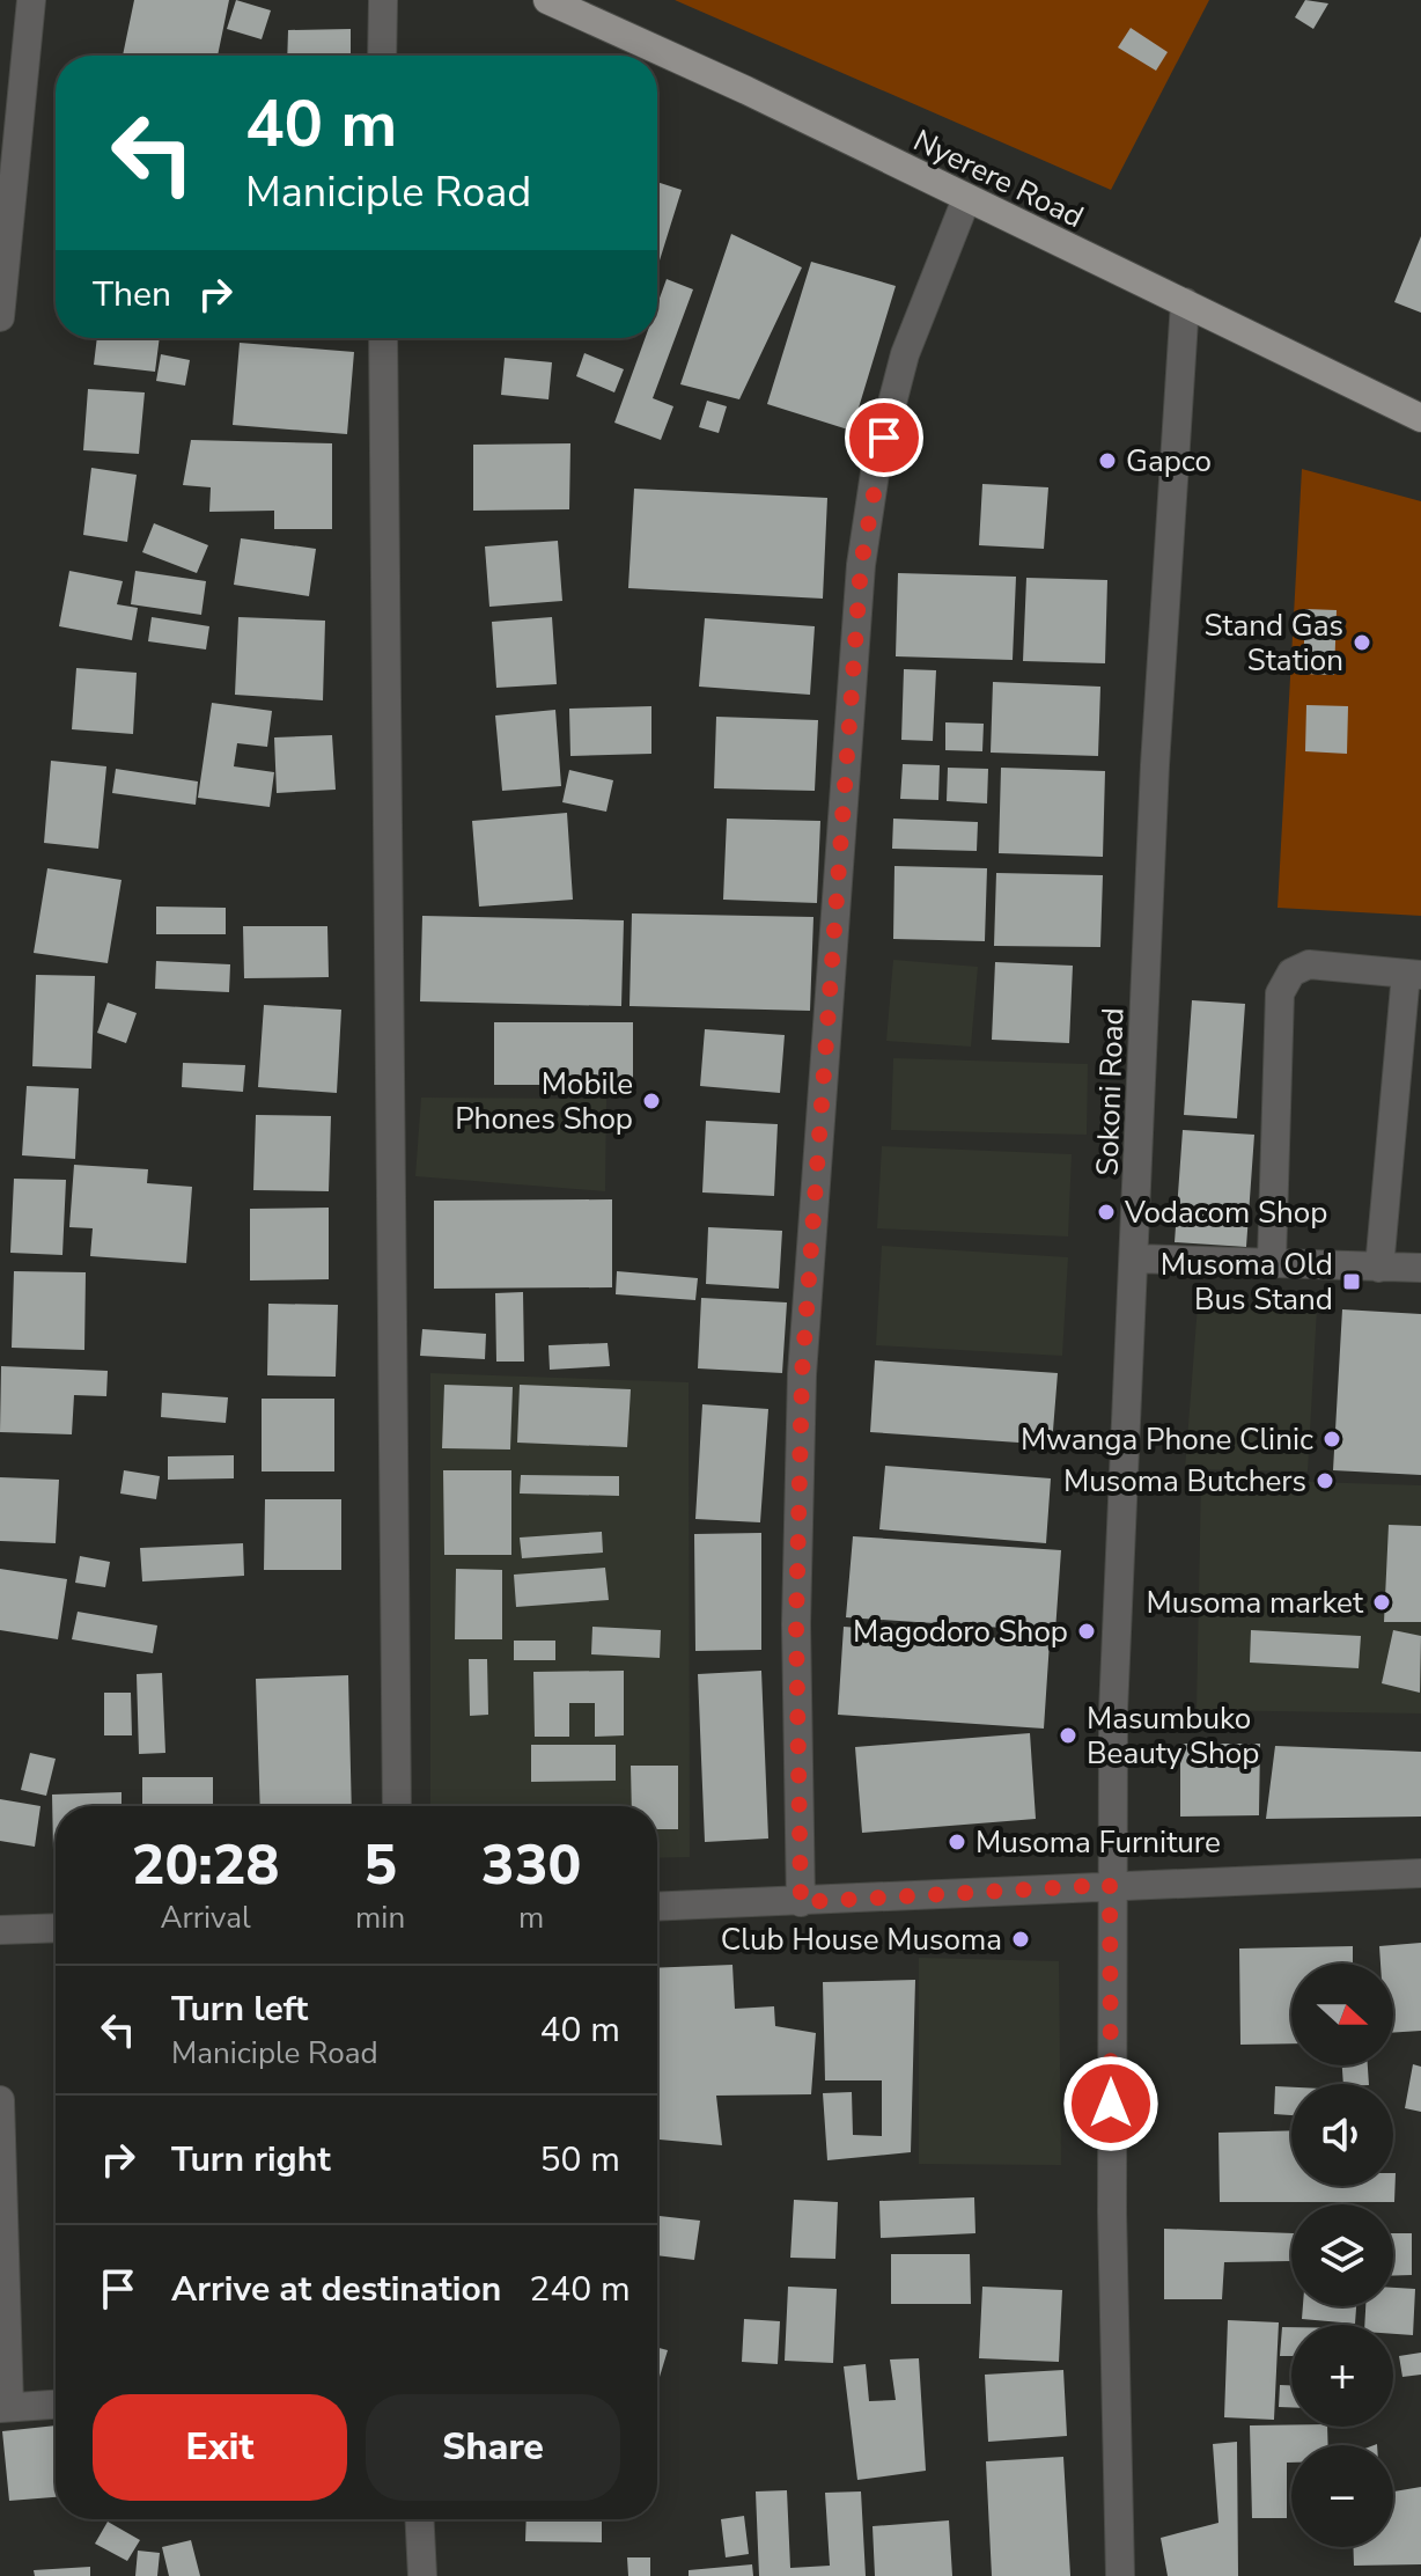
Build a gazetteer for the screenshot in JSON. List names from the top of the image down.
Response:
{
  "streets": {
    "main road": ["Nyerere Road"],
    "street": ["Sokoni Road"]
  },
  "crossings": [
    ["Nyerere Road", "Sokoni Road"]
  ],
  "places": {
    "other": [
      "Gapco",
      "Stand Gas Station",
      "Mobile Phones Shop",
      "Vodacom Shop",
      "Mwanga Phone Clinic",
      "Musoma Butchers",
      "Musoma market",
      "Magodoro Shop",
      "Masumbuko Beauty Shop",
      "Musoma Furniture",
      "Club House Musoma"
    ],
    "transit": ["Musoma Old Bus Stand"]
  },
  "north": "right",
  "page": {
    "turn": ["40 m", "Maniciple Road"],
    "then": "Then",
    "eta": [
      "20:28",
      "Arrival",
      "5",
      "min",
      "330",
      "m"
    ],
    "map_buttons": ["+", "−"],
    "list": [
      {
        "name": "Turn left",
        "note": "Maniciple Road",
        "value": "40 m"
      },
      {
        "name": "Turn right",
        "value": "50 m"
      },
      {
        "name": "Arrive at destination",
        "value": "240 m"
      }
    ],
    "buttons": ["Exit", "Share"]
  }
}
